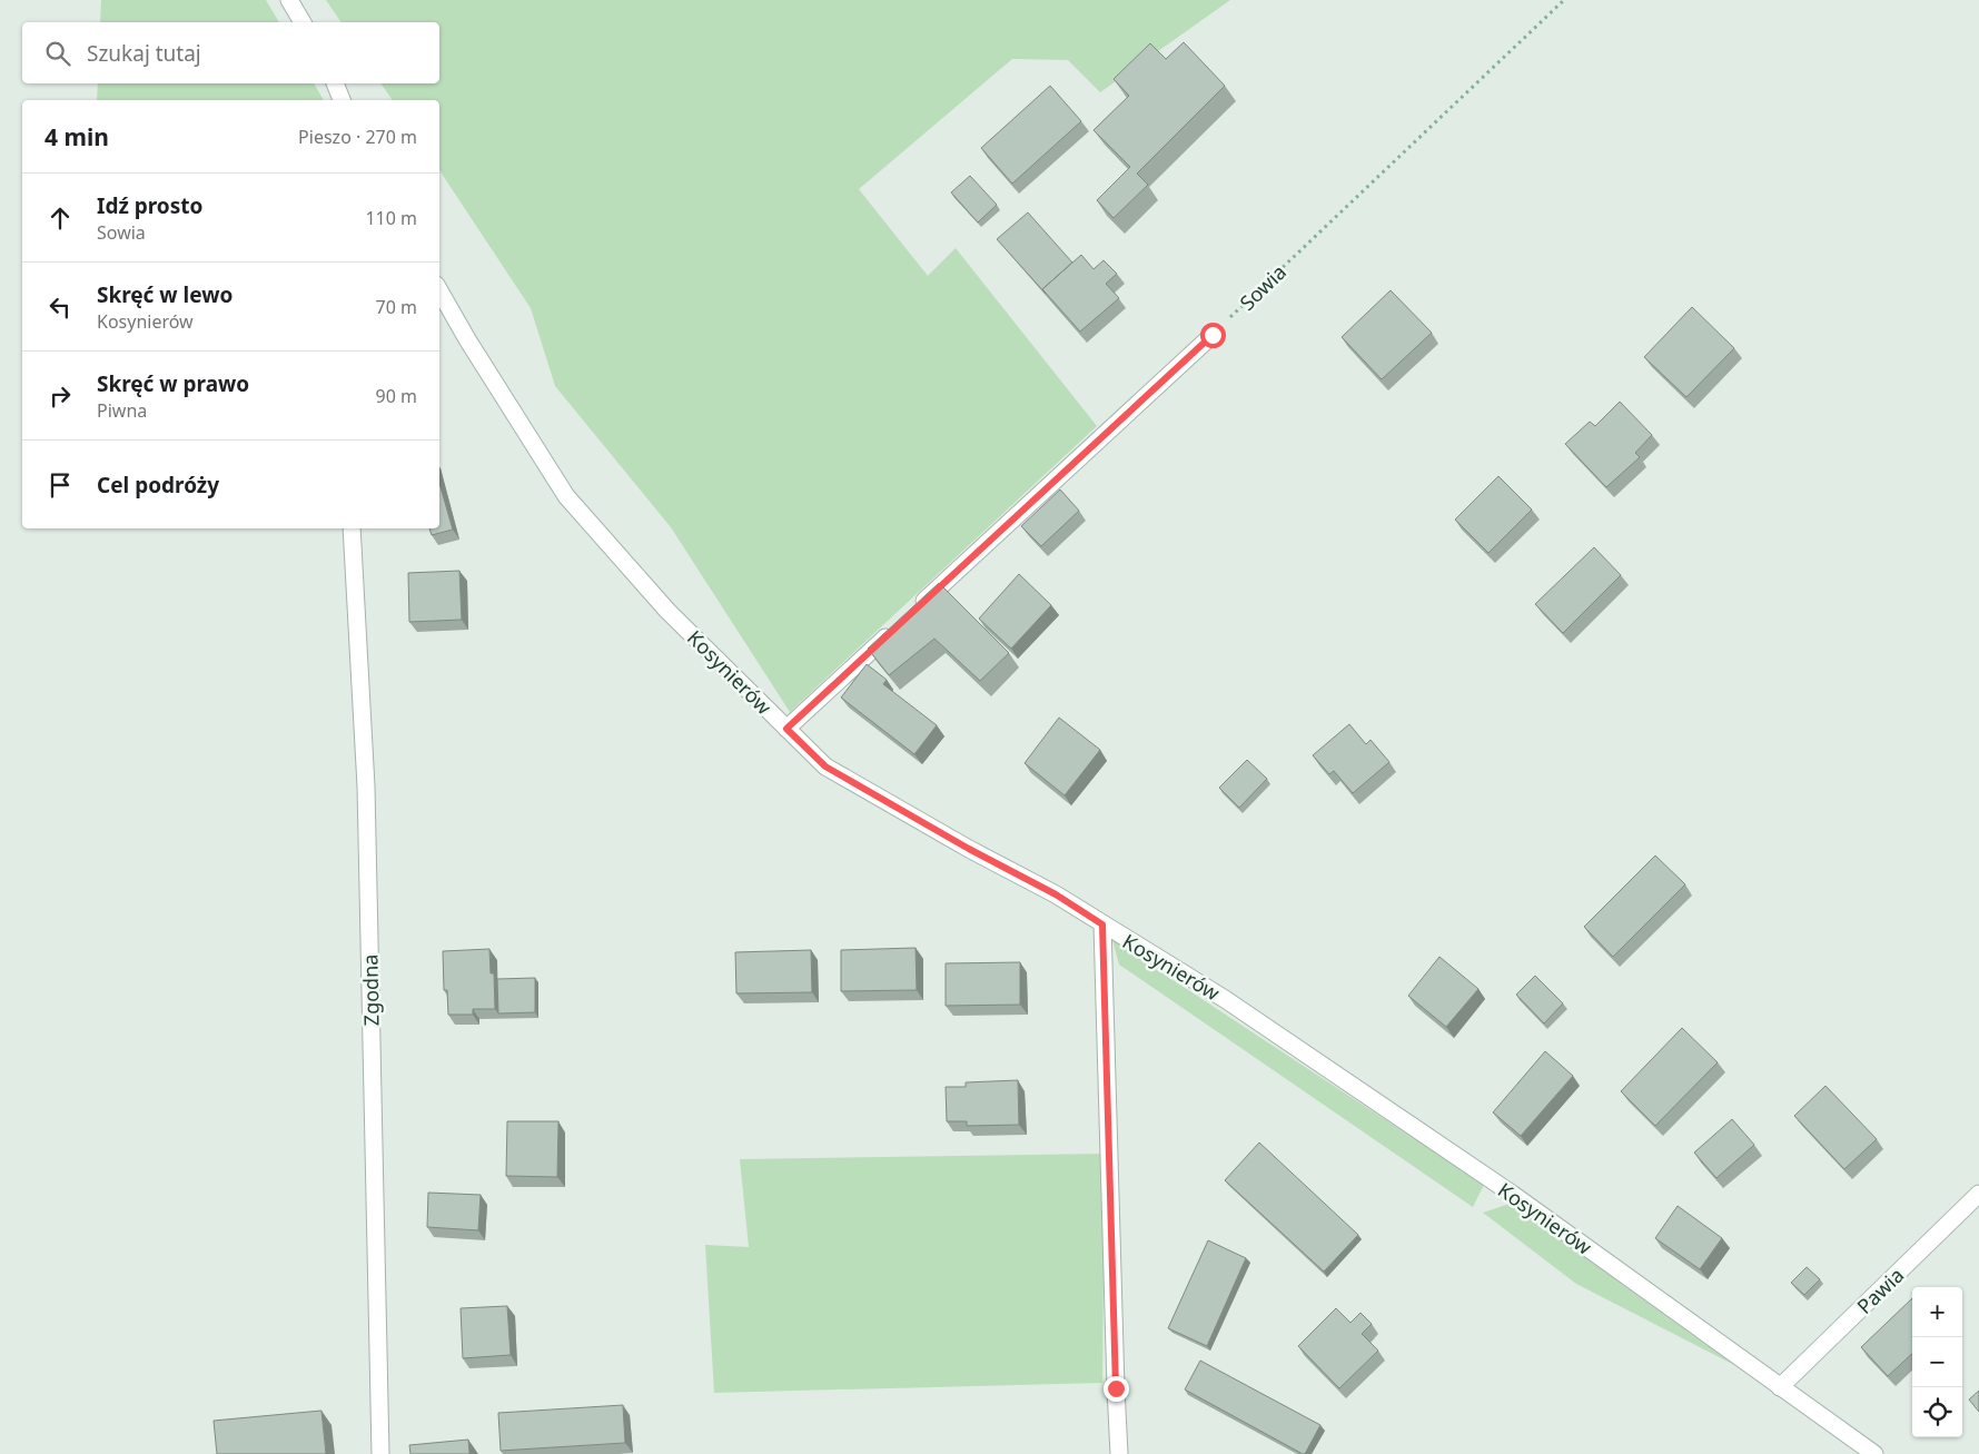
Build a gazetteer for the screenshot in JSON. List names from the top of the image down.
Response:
{
  "streets": {
    "street": ["Kosynierów", "Zgodna", "Pawia"],
    "path": ["Sowia"]
  },
  "crossings": [
    ["Kosynierów", "Pawia"]
  ],
  "page": {
    "search": "Szukaj tutaj",
    "heading": ["4 min", "Pieszo · 270 m"],
    "list": [
      ["Idź prosto", "Sowia", "110 m"],
      ["Skręć w lewo", "Kosynierów", "70 m"],
      ["Skręć w prawo", "Piwna", "90 m"],
      "Cel podróży"
    ],
    "map_buttons": ["+", "−"]
  }
}
